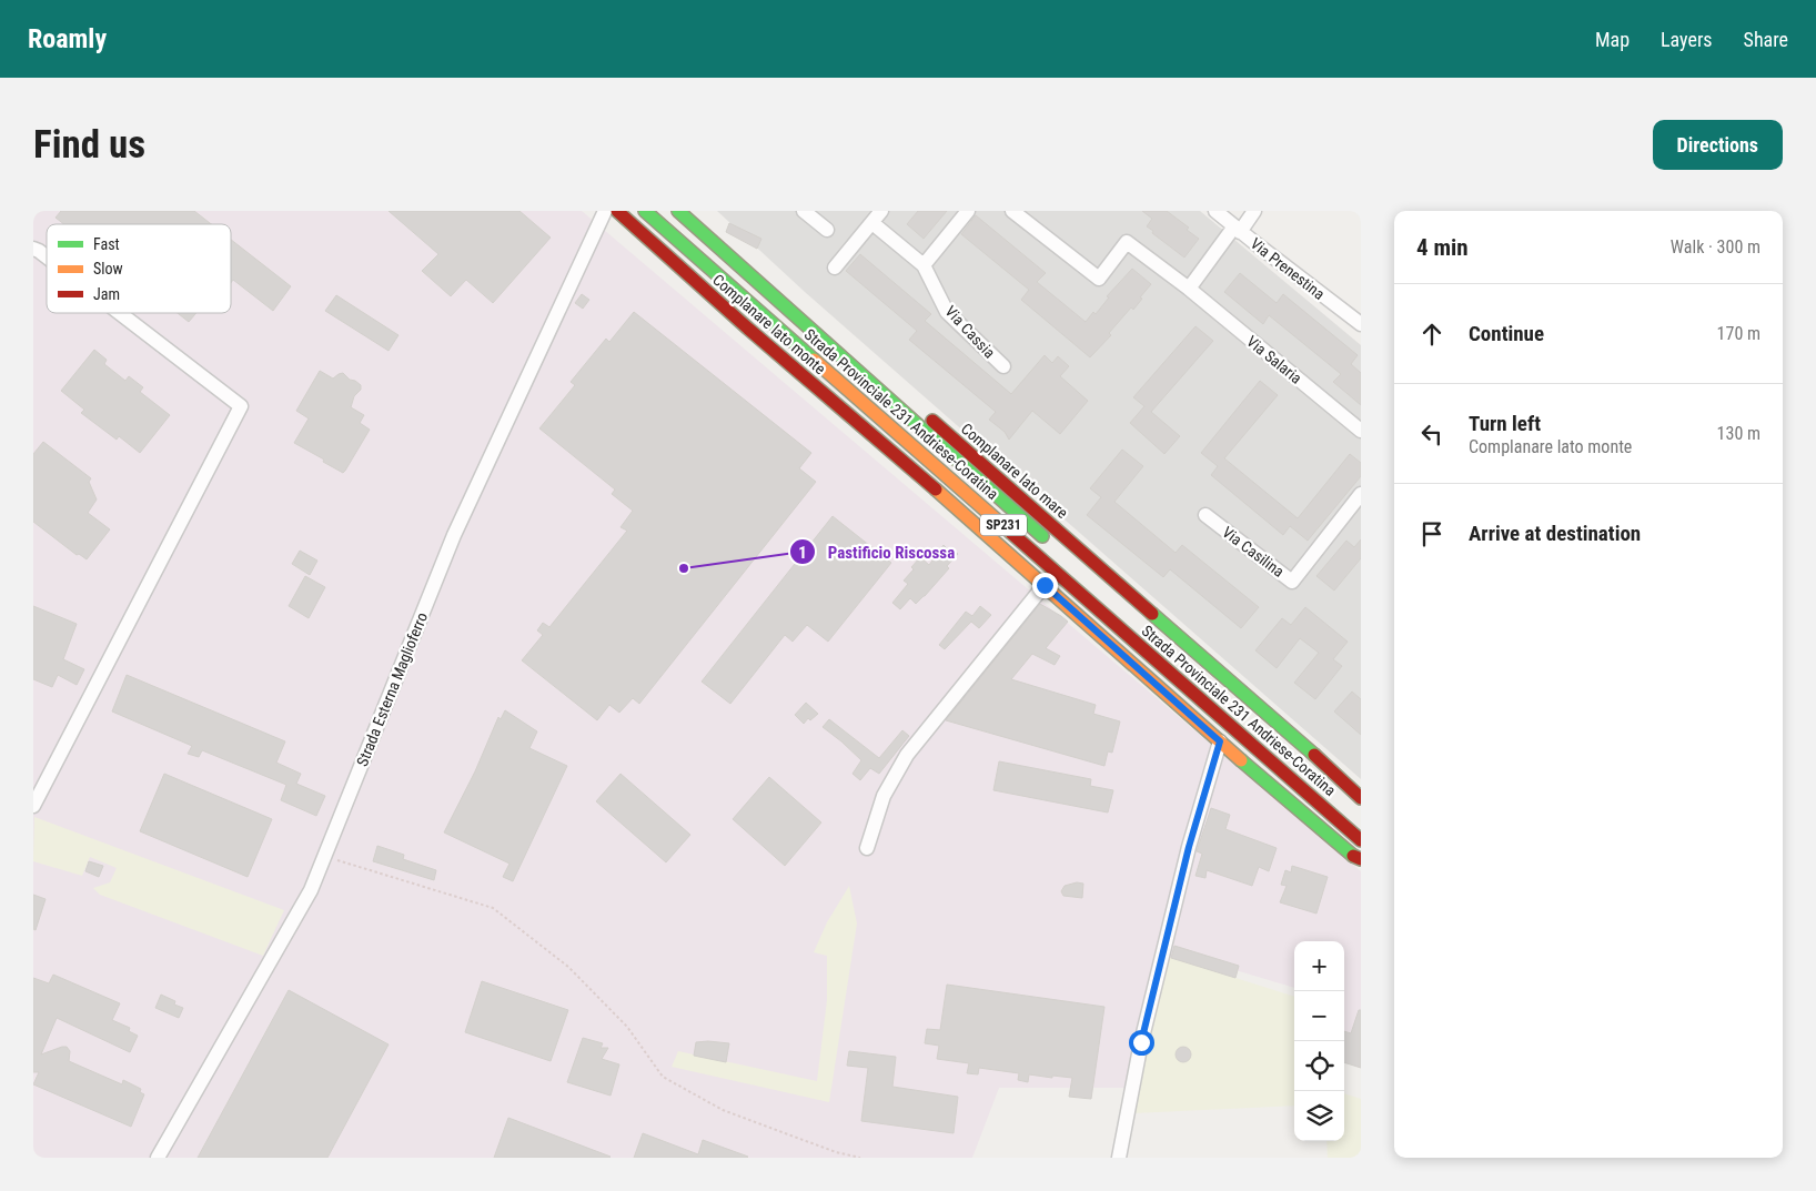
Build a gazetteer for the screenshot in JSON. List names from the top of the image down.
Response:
{
  "streets": {
    "main road": [
      "Complanare lato monte",
      "Strada Provinciale 231 Andriese-Coratina",
      "Complanare lato mare",
      "SP231"
    ],
    "street": [
      "Via Prenestina",
      "Via Cassia",
      "Via Salaria",
      "Via Casilina",
      "Strada Esterna Maglioferro"
    ]
  },
  "places": ["Pastificio Riscossa"],
  "legend": ["Fast", "Slow", "Jam"],
  "page": {
    "header": "Roamly",
    "nav": ["Map", "Layers", "Share"],
    "buttons": "Directions",
    "title": "Find us",
    "heading": ["4 min", "Walk · 300 m"],
    "list": [
      ["Continue", "170 m"],
      ["Turn left", "Complanare lato monte", "130 m"],
      "Arrive at destination"
    ],
    "map_buttons": ["+", "−"]
  }
}
